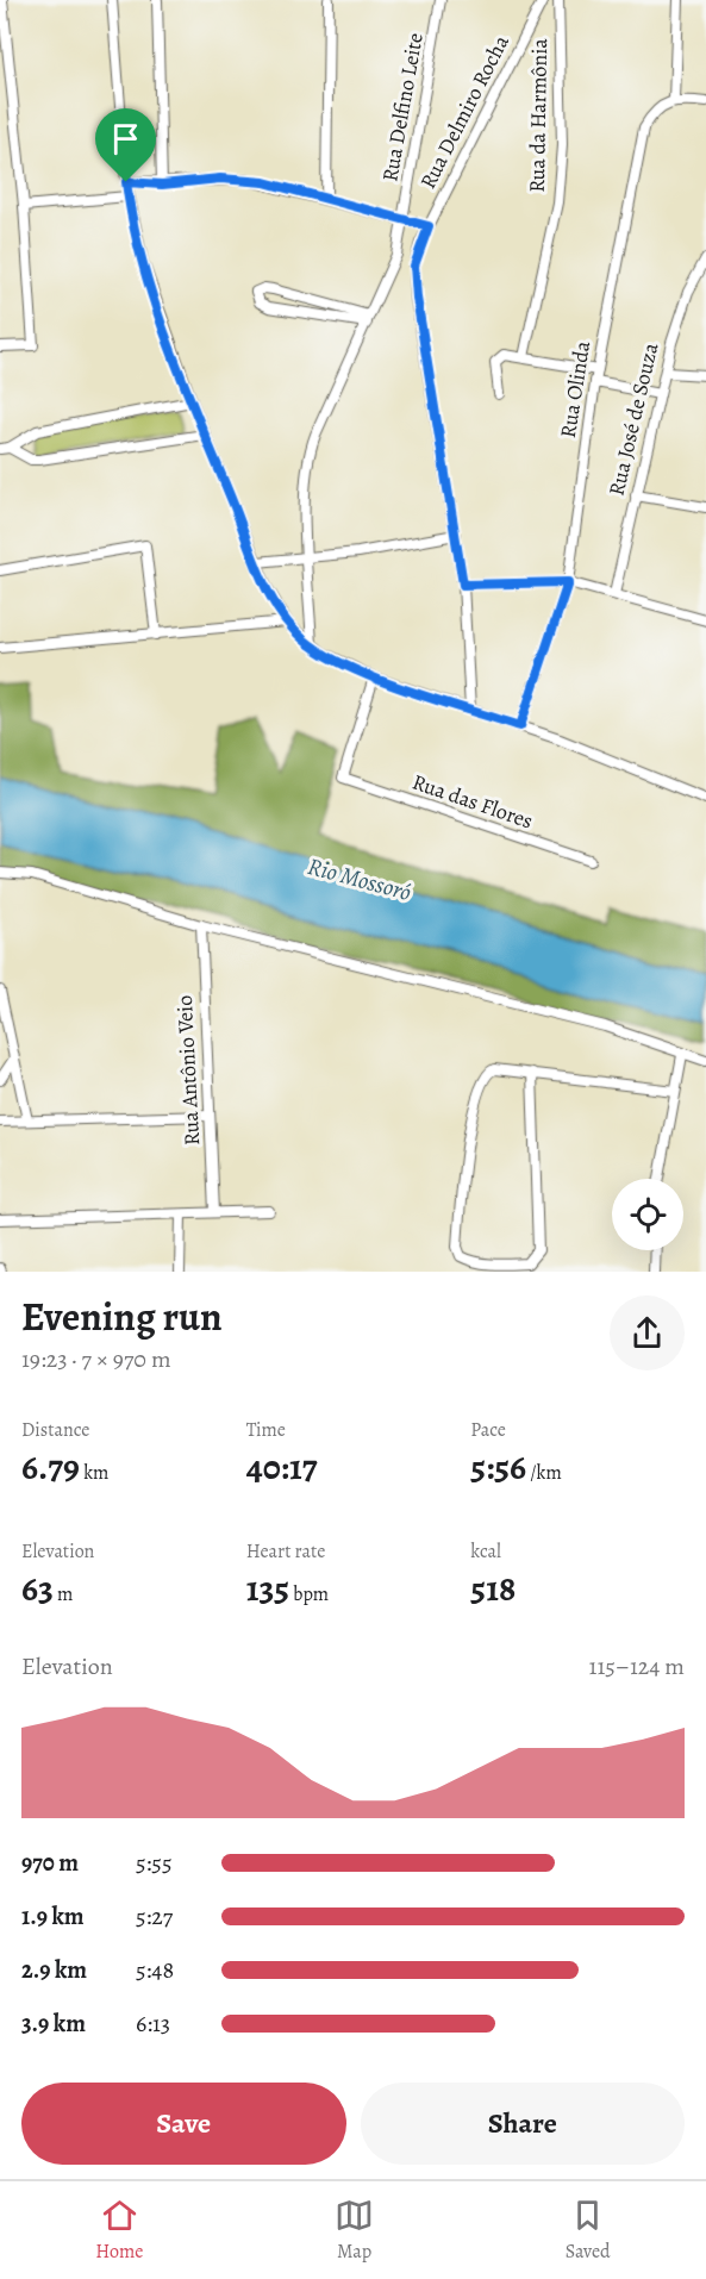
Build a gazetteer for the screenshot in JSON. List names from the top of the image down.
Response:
{
  "streets": {
    "street": [
      "Rua Delfino Leite",
      "Rua Delmiro Rocha",
      "Rua da Harmônia",
      "Rua Olinda",
      "Rua José de Souza",
      "Rua das Flores",
      "Rua Antônio Veio"
    ]
  },
  "water": ["Rio Mossoró"],
  "page": {
    "heading": ["Evening run", "19:23 · 7 × 970 m"],
    "stats": [
      ["Distance", "6.79 km"],
      ["Time", "40:17"],
      ["Pace", "5:56 /km"],
      ["Elevation", "63 m"],
      ["Heart rate", "135 bpm"],
      ["kcal", "518"]
    ],
    "chart": ["Elevation", "115–124 m"],
    "list": [
      {
        "name": "970 m",
        "note": "5:55"
      },
      {
        "name": "1.9 km",
        "note": "5:27"
      },
      {
        "name": "2.9 km",
        "note": "5:48"
      },
      {
        "name": "3.9 km",
        "note": "6:13"
      }
    ],
    "buttons": ["Save", "Share"],
    "tabs": ["Home", "Map", "Saved"]
  }
}
